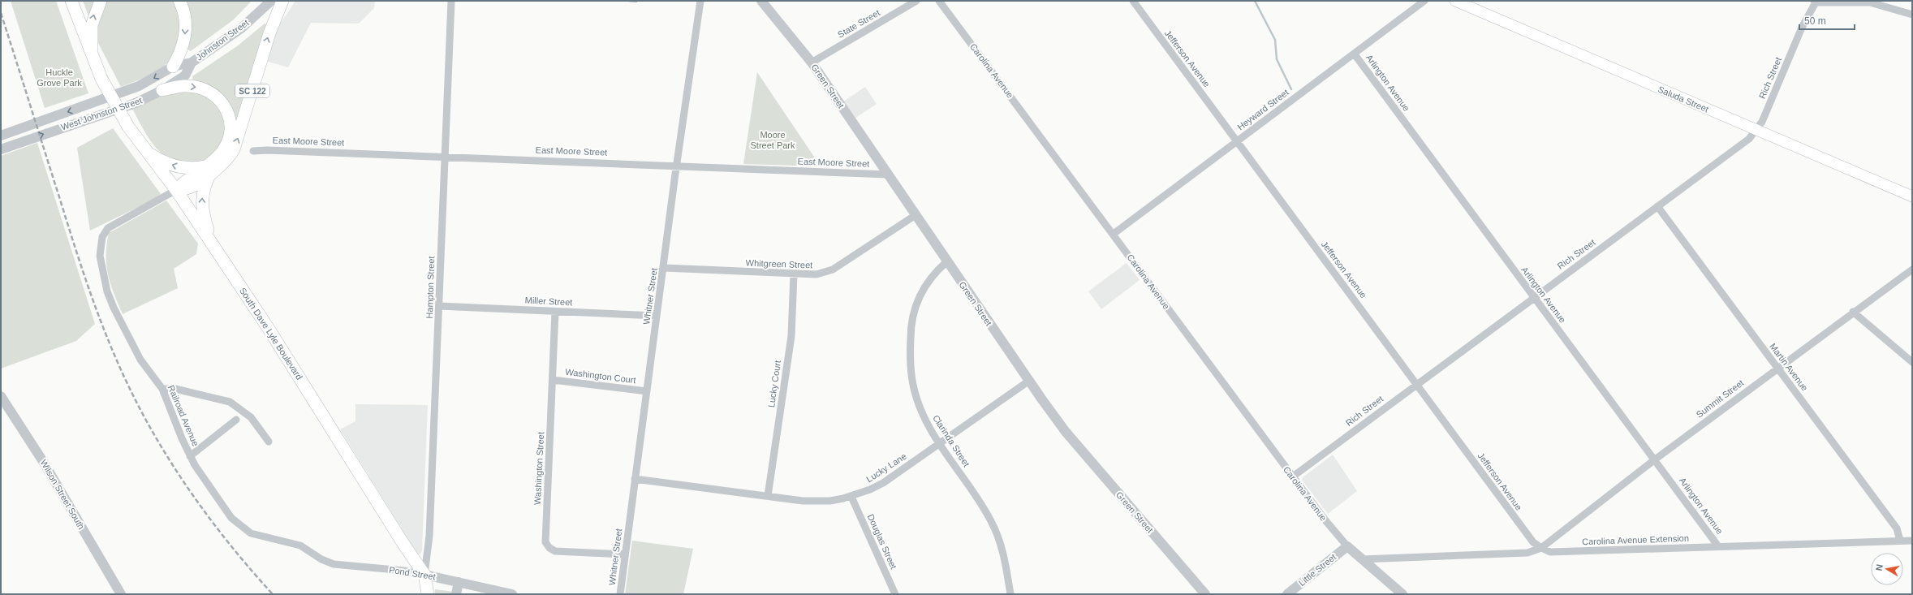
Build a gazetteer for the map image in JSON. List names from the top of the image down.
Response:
{
  "streets": {
    "main road": ["SC 122", "Saluda Street", "South Dave Lyle Boulevard"],
    "street": [
      "State Street",
      "Johnston Street",
      "Jefferson Avenue",
      "Carolina Avenue",
      "Rich Street",
      "Arlington Avenue",
      "Green Street",
      "Heyward Street",
      "West Johnston Street",
      "East Moore Street",
      "Whitgreen Street",
      "Hampton Street",
      "Whitner Street",
      "Miller Street",
      "Martin Avenue",
      "Washington Court",
      "Lucky Court",
      "Summit Street",
      "Railroad Avenue",
      "Clarinda Street",
      "Lucky Lane",
      "Washington Street",
      "Wilson Street South",
      "Carolina Avenue Extension",
      "Douglas Street",
      "Little Street",
      "Pond Street"
    ]
  },
  "crossings": [
    ["State Street", "Green Street"],
    ["Johnston Street", "West Johnston Street"],
    ["Jefferson Avenue", "Rich Street"],
    ["Jefferson Avenue", "Heyward Street"],
    ["Jefferson Avenue", "Summit Street"],
    ["Jefferson Avenue", "Carolina Avenue Extension"],
    ["Carolina Avenue", "Rich Street"],
    ["Carolina Avenue", "Heyward Street"],
    ["Carolina Avenue", "Little Street"],
    ["Rich Street", "Arlington Avenue"],
    ["Rich Street", "Saluda Street"],
    ["Rich Street", "Martin Avenue"],
    ["Arlington Avenue", "Heyward Street"],
    ["Arlington Avenue", "Summit Street"],
    ["Arlington Avenue", "Carolina Avenue Extension"],
    ["Green Street", "East Moore Street"],
    ["Green Street", "Whitgreen Street"],
    ["Green Street", "Clarinda Street"],
    ["Green Street", "Lucky Lane"],
    ["SC 122", "South Dave Lyle Boulevard"],
    ["SC 122", "Railroad Avenue"],
    ["East Moore Street", "Hampton Street"],
    ["East Moore Street", "Whitner Street"],
    ["Whitgreen Street", "Whitner Street"],
    ["Whitgreen Street", "Lucky Court"],
    ["Hampton Street", "Miller Street"],
    ["Hampton Street", "South Dave Lyle Boulevard"],
    ["Hampton Street", "Pond Street"],
    ["Whitner Street", "Miller Street"],
    ["Whitner Street", "Washington Court"],
    ["Whitner Street", "Lucky Lane"],
    ["Whitner Street", "Washington Street"],
    ["Miller Street", "Washington Street"],
    ["South Dave Lyle Boulevard", "Railroad Avenue"],
    ["South Dave Lyle Boulevard", "Pond Street"],
    ["Martin Avenue", "Summit Street"],
    ["Martin Avenue", "Carolina Avenue Extension"],
    ["Washington Court", "Washington Street"],
    ["Lucky Court", "Lucky Lane"],
    ["Summit Street", "Carolina Avenue Extension"],
    ["Railroad Avenue", "Pond Street"],
    ["Clarinda Street", "Lucky Lane"],
    ["Lucky Lane", "Douglas Street"]
  ],
  "one_way": ["Johnston Street"],
  "parks": ["Huckle Grove Park", "Moore Street Park"],
  "scale_bar": "50 m",
  "north": "left"
}
